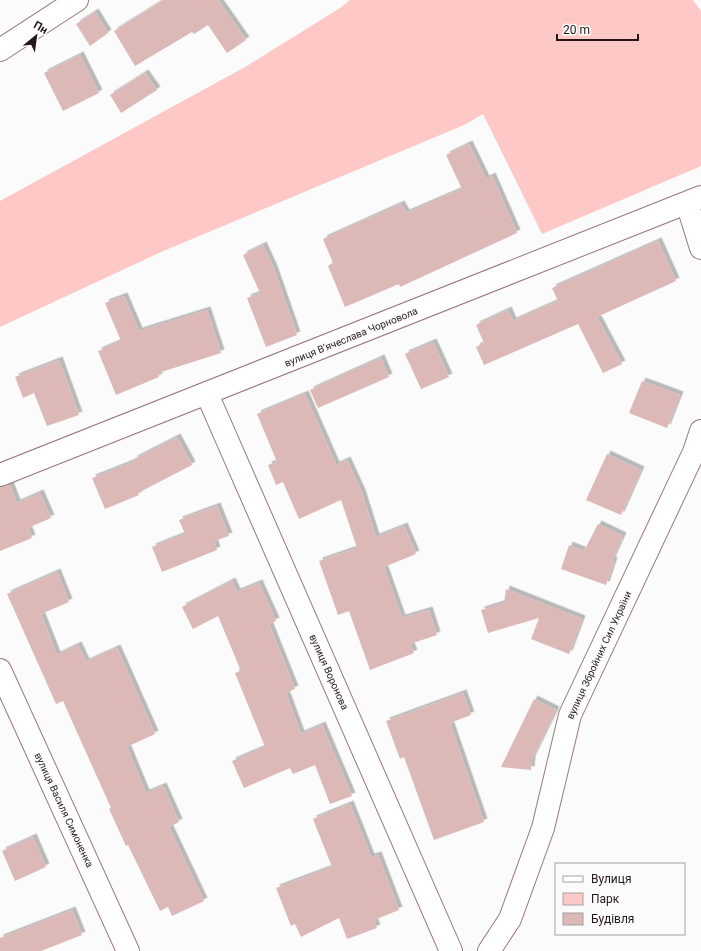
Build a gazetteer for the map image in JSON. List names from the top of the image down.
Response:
{
  "streets": {
    "street": [
      "вулиця Вʼячеслава Чорновола",
      "вулиця Збройних Сил України",
      "вулиця Воронова",
      "вулиця Василя Симоненка"
    ]
  },
  "crossings": [
    ["вулиця Вʼячеслава Чорновола", "вулиця Воронова"]
  ],
  "legend": ["Вулиця", "Парк", "Будівля"],
  "scale_bar": "20 m",
  "north": "top right"
}
